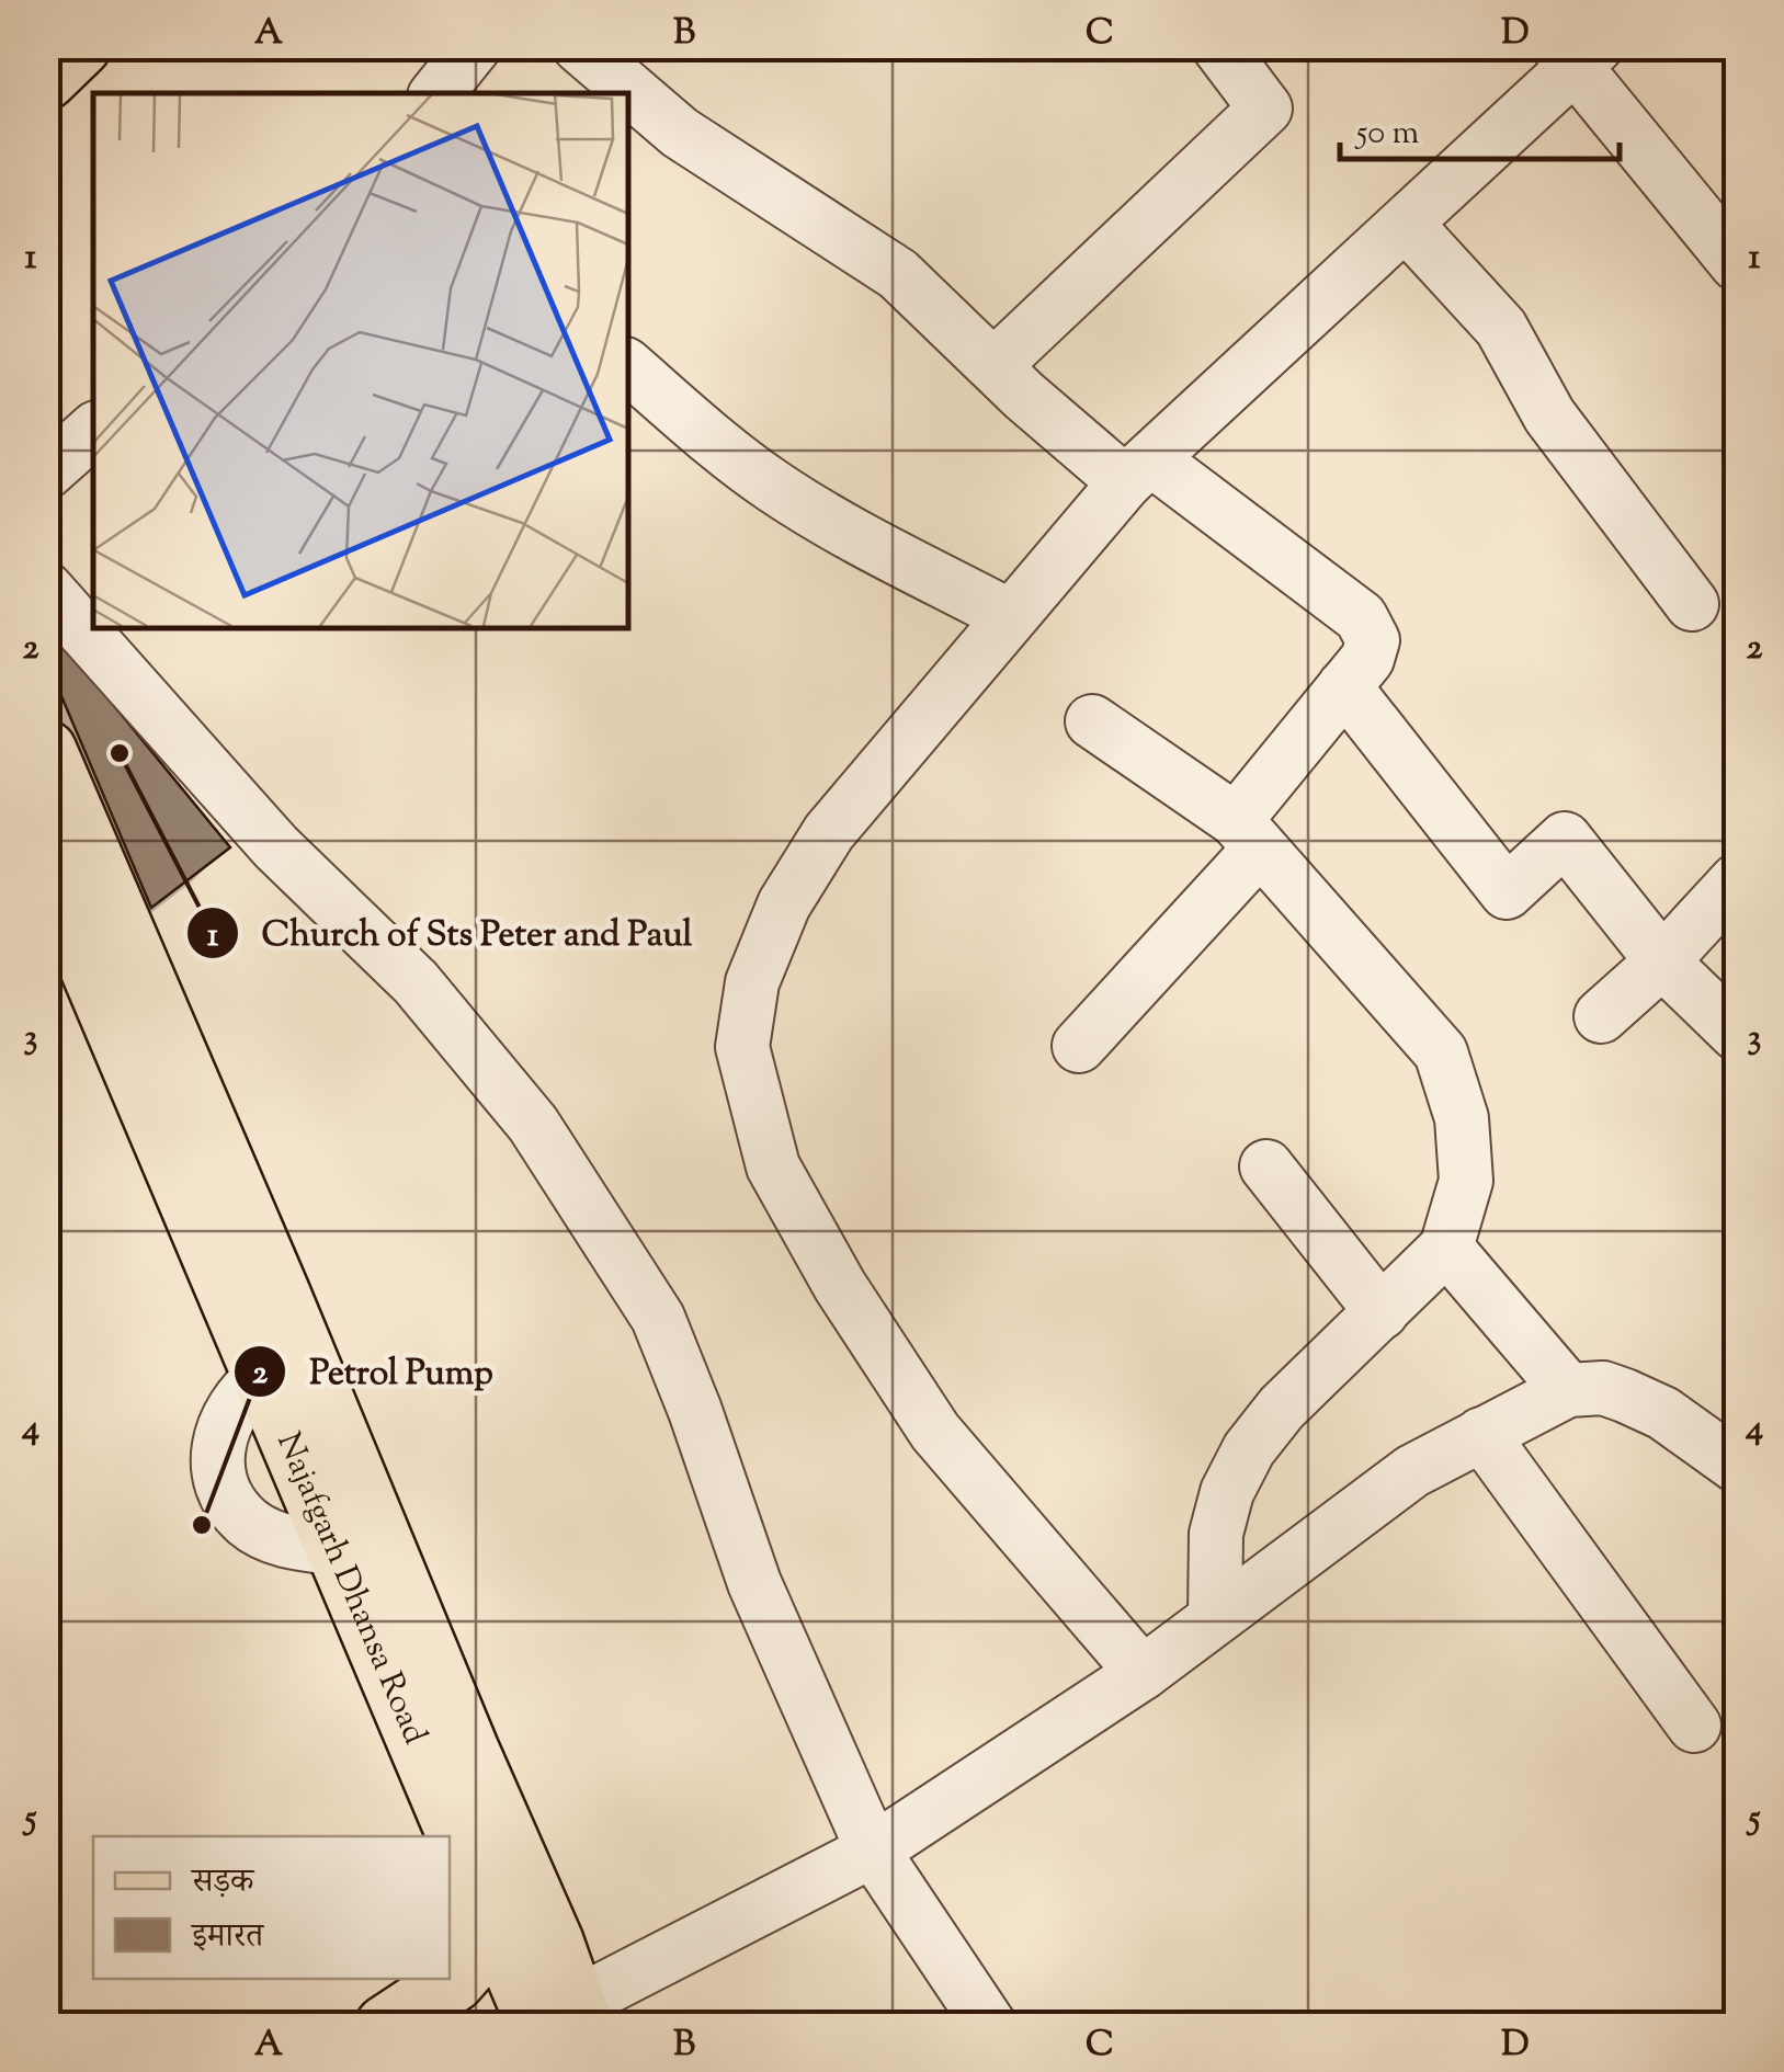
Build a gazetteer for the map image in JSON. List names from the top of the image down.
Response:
{
  "streets": {
    "main road": ["Najafgarh Dhansa Road"]
  },
  "places": ["Church of Sts Peter and Paul", "Petrol Pump"],
  "legend": ["सड़क", "इमारत"],
  "scale_bar": "50 m",
  "grid": {
    "columns": [
      "A",
      "B",
      "C",
      "D"
    ],
    "rows": [
      "1",
      "2",
      "3",
      "4",
      "5"
    ]
  }
}
